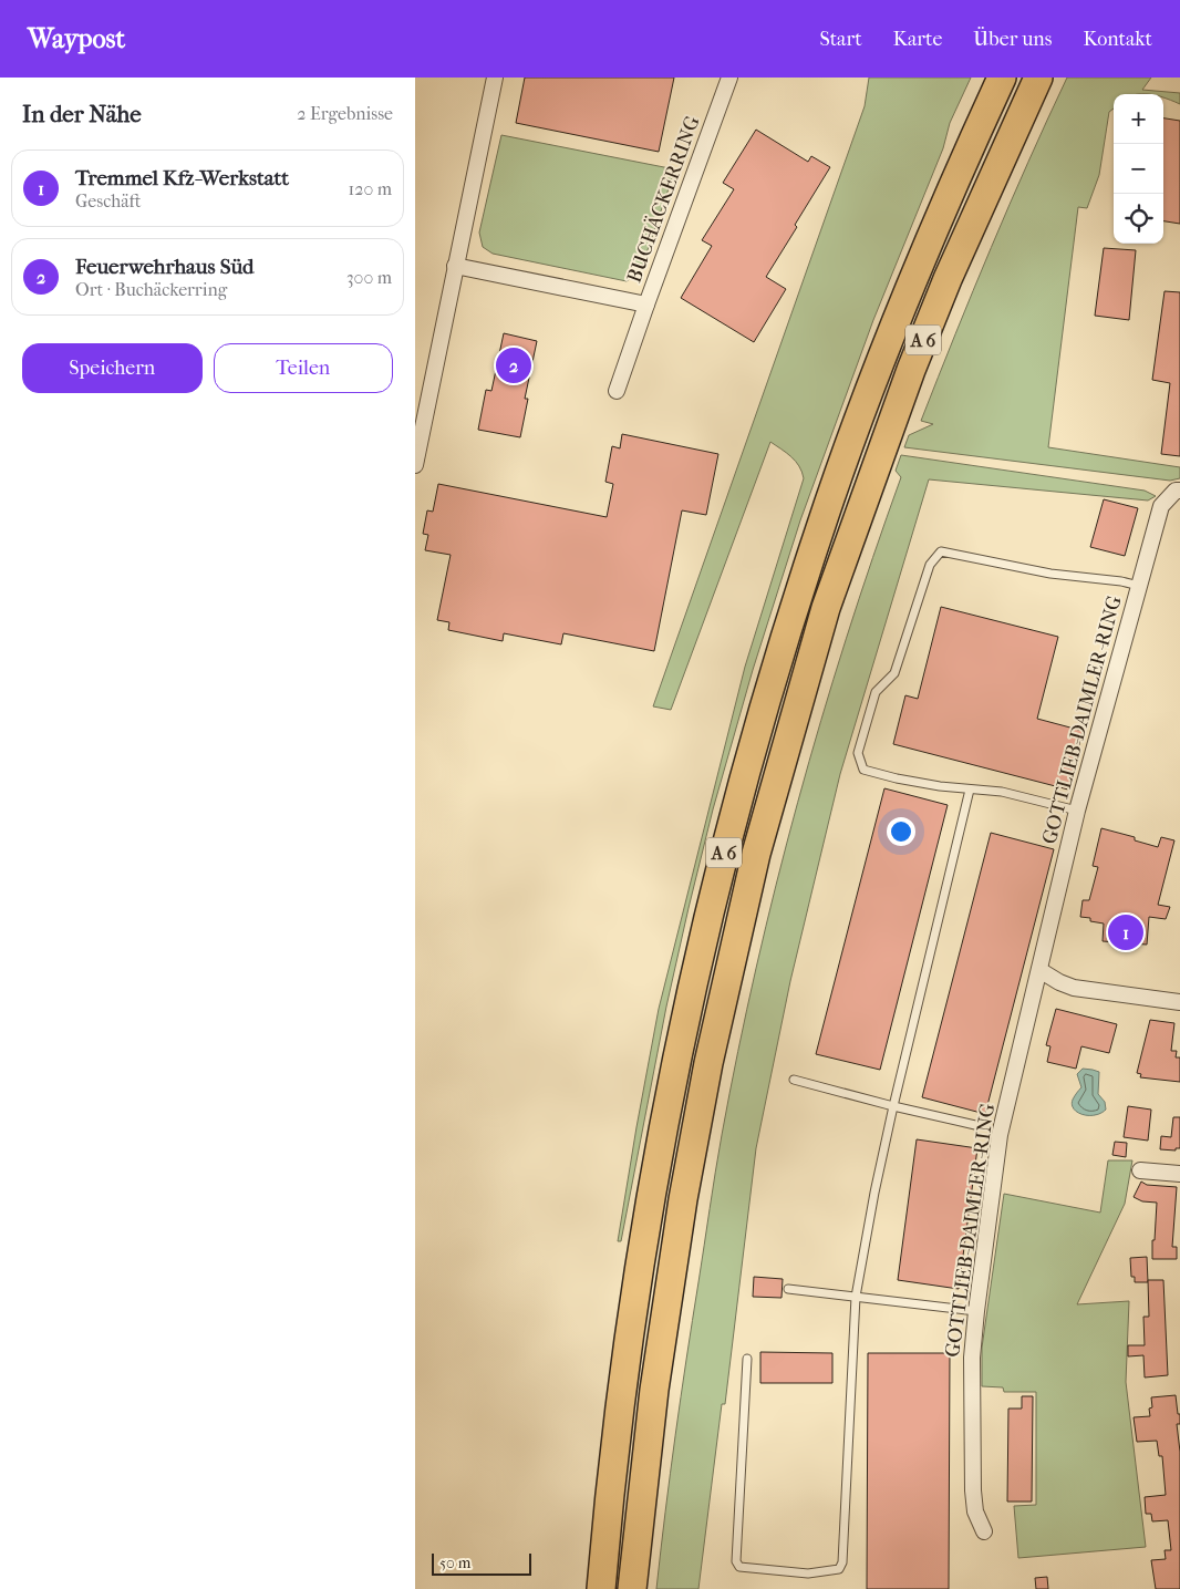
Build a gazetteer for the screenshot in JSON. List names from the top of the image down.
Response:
{
  "streets": {
    "highway": ["A 6"],
    "street": ["BUCHÄCKERRING", "GOTTLIEB-DAIMLER-RING"]
  },
  "scale_bar": "50 m",
  "page": {
    "header": "Waypost",
    "nav": [
      "Start",
      "Karte",
      "Über uns",
      "Kontakt"
    ],
    "heading": ["In der Nähe", "2 Ergebnisse"],
    "map_buttons": ["+", "−"],
    "list": [
      {
        "mark": "1",
        "name": "Tremmel Kfz-Werkstatt",
        "note": "Geschäft",
        "value": "120 m"
      },
      {
        "mark": "2",
        "name": "Feuerwehrhaus Süd",
        "note": "Ort · Buchäckerring",
        "value": "300 m"
      }
    ],
    "buttons": ["Speichern", "Teilen"],
    "pins": ["2", "1"],
    "scale": "50 m"
  }
}
